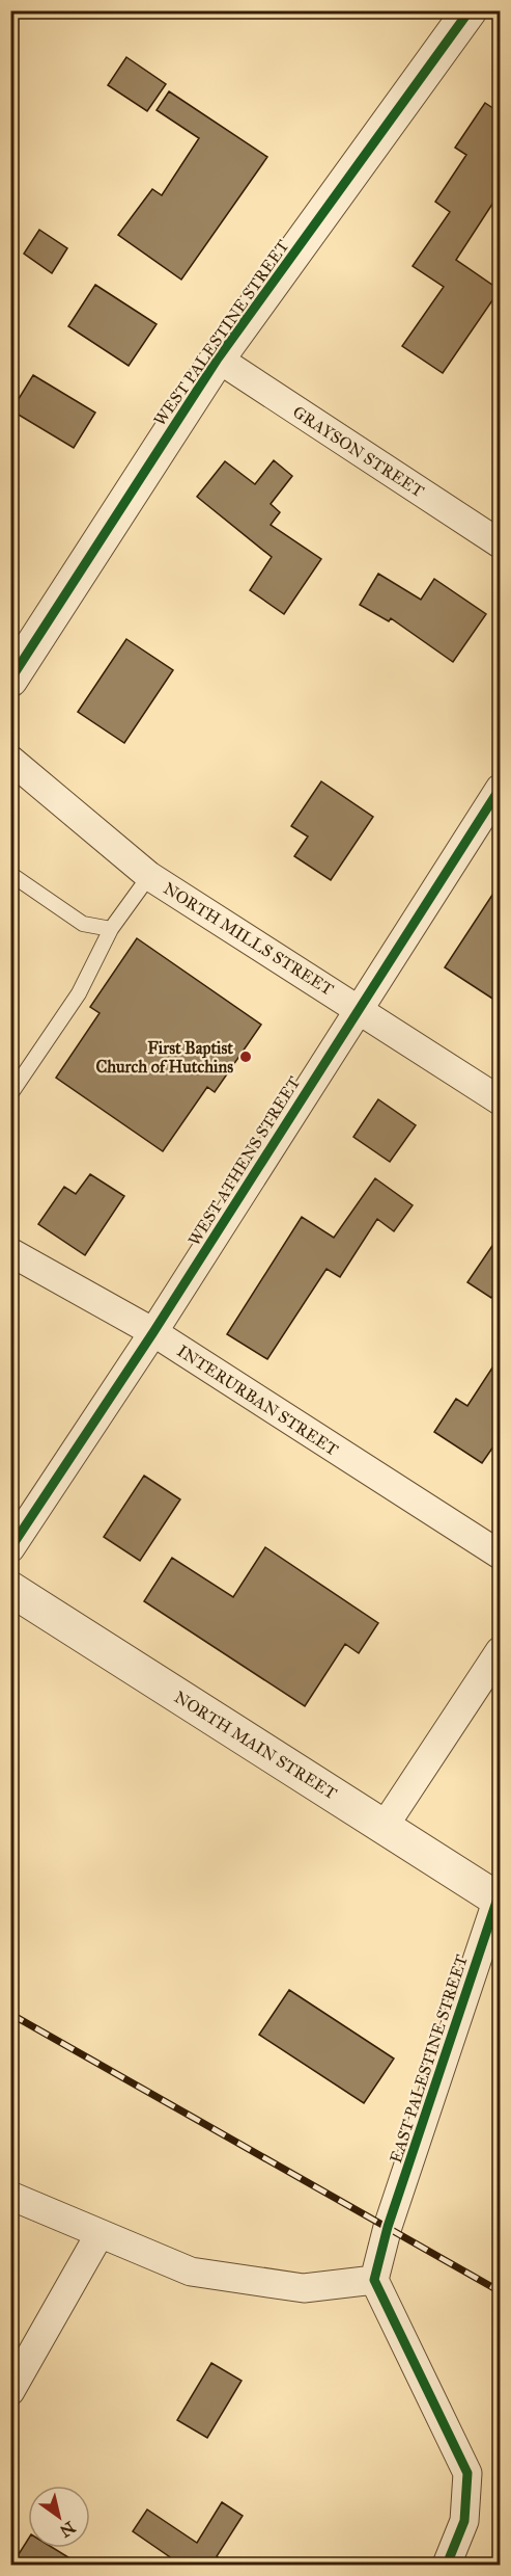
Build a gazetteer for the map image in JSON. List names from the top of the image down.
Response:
{
  "streets": {
    "street": [
      "WEST PALESTINE STREET",
      "GRAYSON STREET",
      "NORTH MILLS STREET",
      "WEST ATHENS STREET",
      "INTERURBAN STREET",
      "NORTH MAIN STREET",
      "EAST PALESTINE STREET"
    ]
  },
  "crossings": [
    ["WEST PALESTINE STREET", "GRAYSON STREET"],
    ["NORTH MILLS STREET", "WEST ATHENS STREET"],
    ["WEST ATHENS STREET", "INTERURBAN STREET"],
    ["NORTH MAIN STREET", "EAST PALESTINE STREET"]
  ],
  "places": ["First Baptist Church of Hutchins"],
  "north": "bottom right"
}
